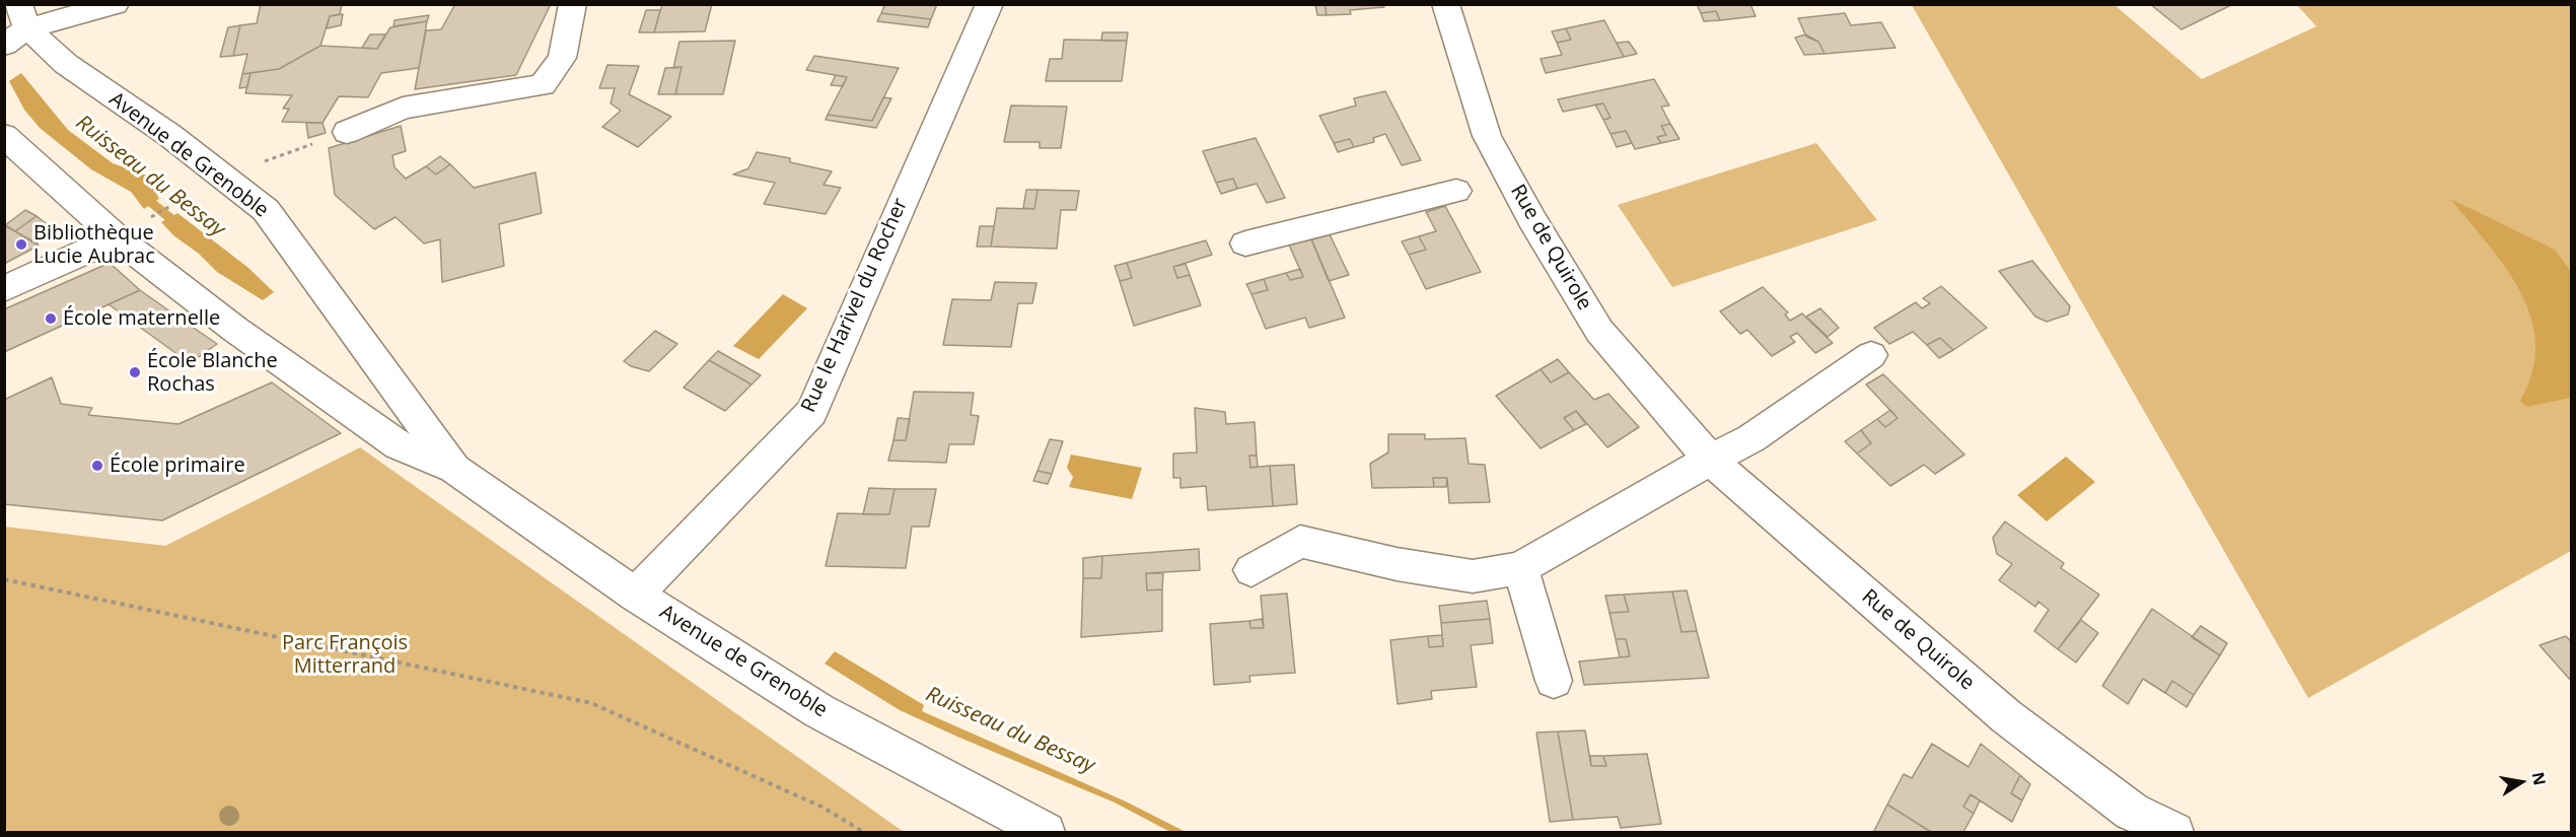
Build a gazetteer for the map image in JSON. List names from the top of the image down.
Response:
{
  "streets": {
    "street": ["Avenue de Grenoble", "Rue de Quirole", "Rue le Harivel du Rocher"]
  },
  "crossings": [
    ["Avenue de Grenoble", "Rue le Harivel du Rocher"]
  ],
  "water": ["Ruisseau du Bessay"],
  "parks": ["Parc François Mitterrand"],
  "places": [
    "Bibliothèque Lucie Aubrac",
    "École maternelle",
    "École Blanche Rochas",
    "École primaire"
  ],
  "north": "right"
}
